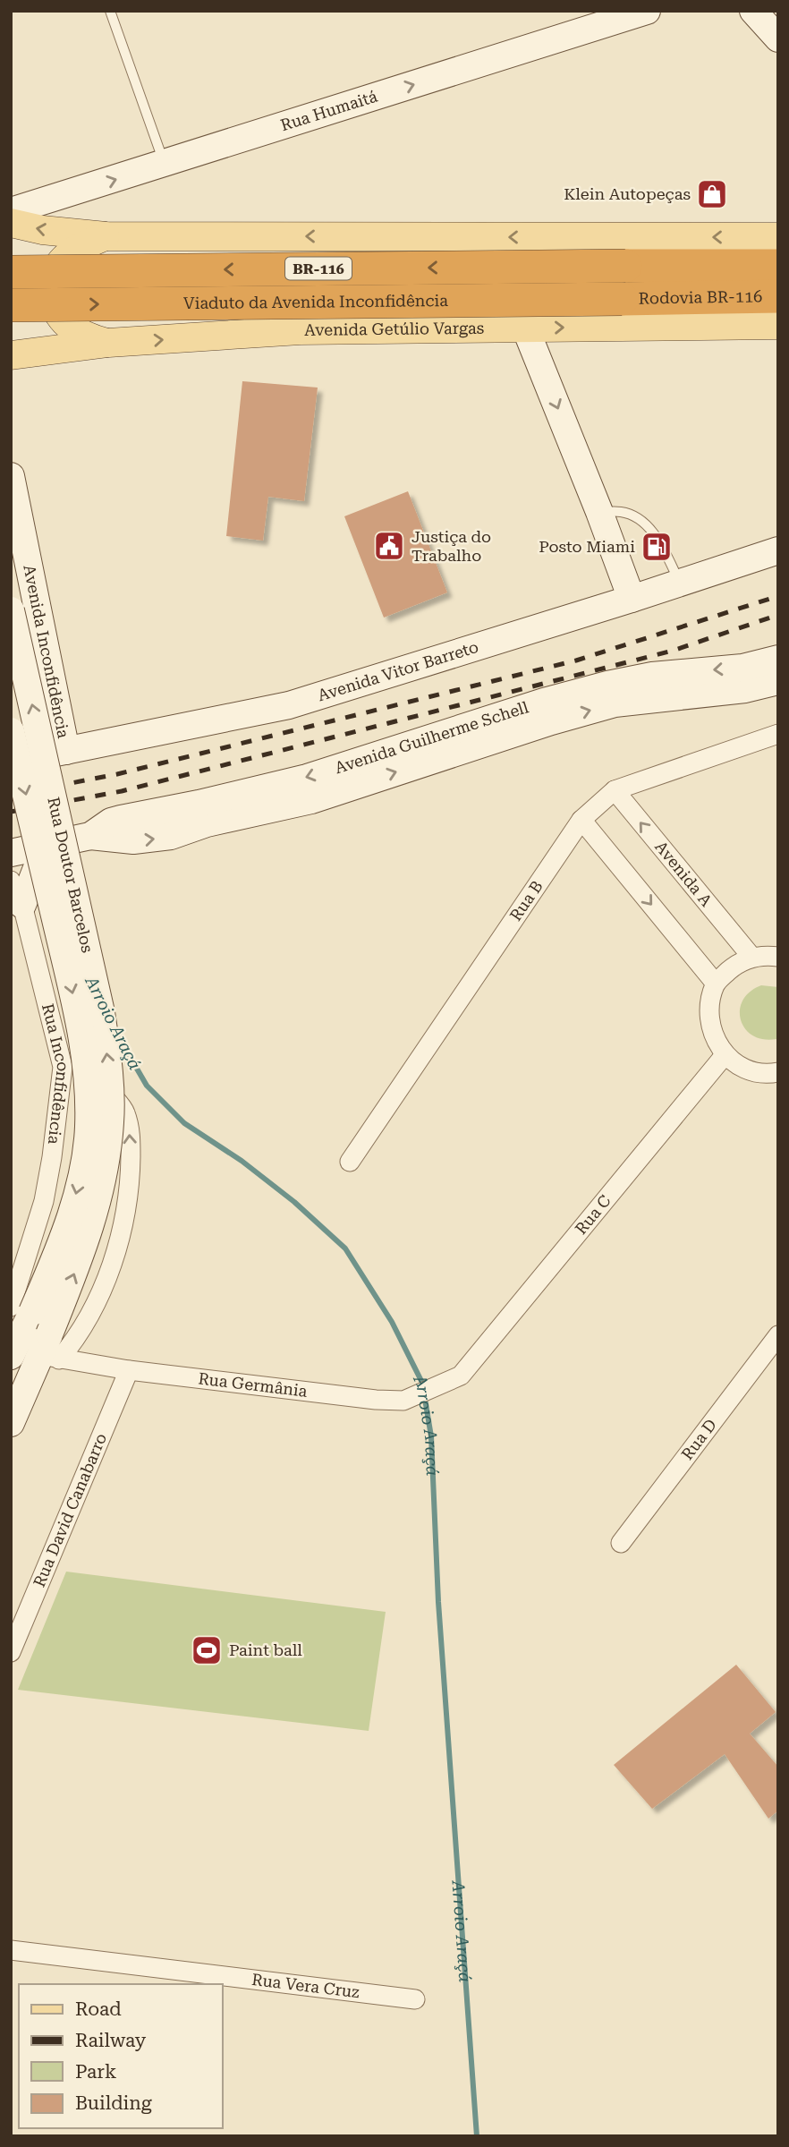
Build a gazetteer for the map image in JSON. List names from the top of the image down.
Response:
{
  "streets": {
    "highway": ["BR-116", "Rodovia BR-116", "Viaduto da Avenida Inconfidência"],
    "main road": [
      "Rua Humaitá",
      "Avenida Getúlio Vargas",
      "Avenida Inconfidência",
      "Avenida Vitor Barreto",
      "Avenida Guilherme Schell",
      "Rua Doutor Barcelos"
    ],
    "street": [
      "Avenida A",
      "Rua B",
      "Rua Inconfidência",
      "Rua C",
      "Rua Germânia",
      "Rua D",
      "Rua David Canabarro",
      "Rua Vera Cruz"
    ]
  },
  "crossings": [
    ["Rodovia BR-116", "Viaduto da Avenida Inconfidência"],
    ["Avenida Inconfidência", "Avenida Vitor Barreto"],
    ["Rua Doutor Barcelos", "Rua Inconfidência"],
    ["Rua Doutor Barcelos", "Rua Germânia"],
    ["Avenida A", "Rua B"],
    ["Rua C", "Rua Germânia"],
    ["Rua Germânia", "Rua David Canabarro"]
  ],
  "water": ["Arroio Araçá"],
  "places": {
    "shop": ["Klein Autopeças"],
    "public building": ["Justiça do Trabalho"],
    "fuel station": ["Posto Miami"],
    "sports": ["Paint ball"]
  },
  "legend": [
    "Road",
    "Railway",
    "Park",
    "Building"
  ]
}
